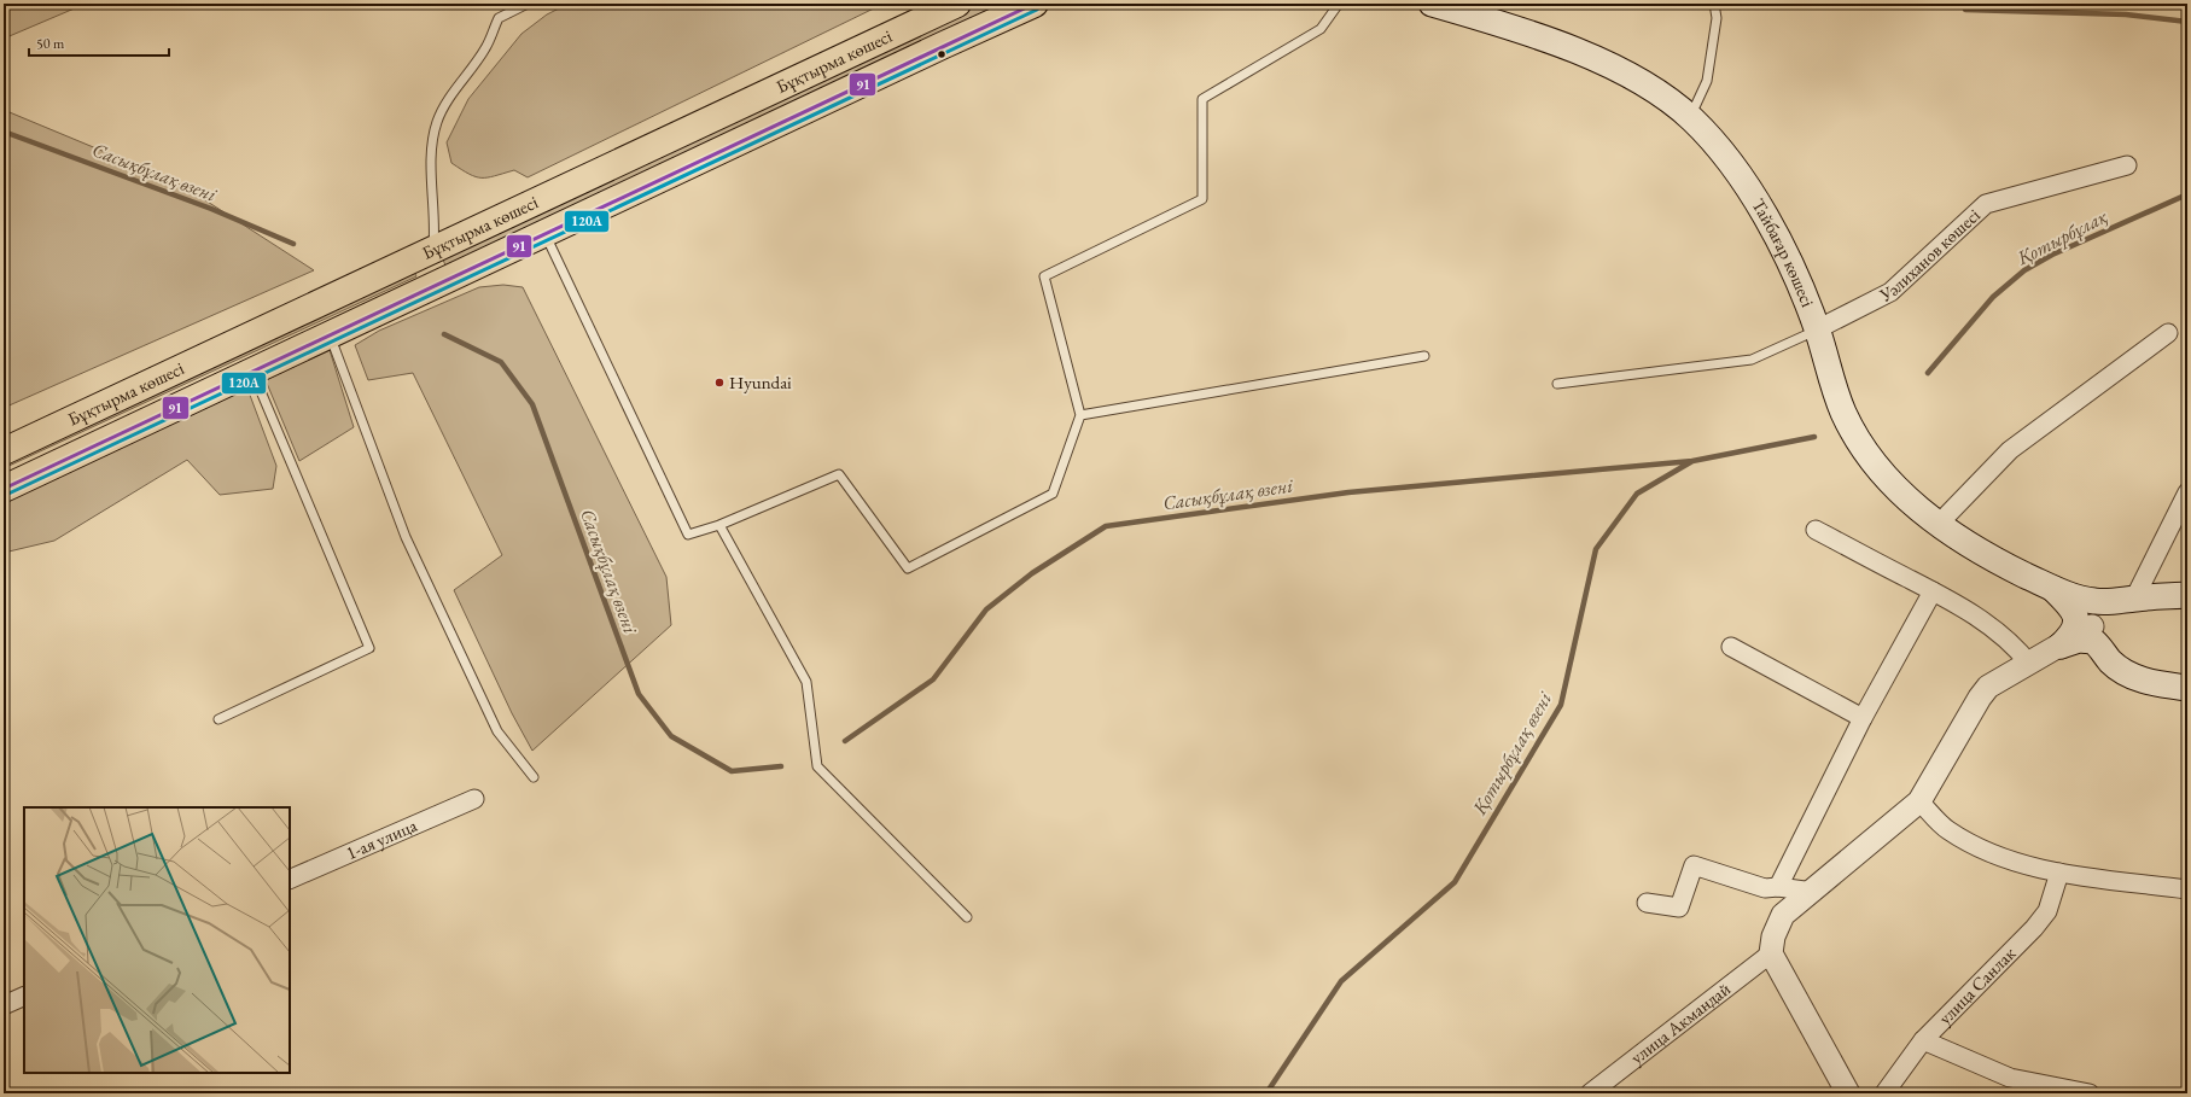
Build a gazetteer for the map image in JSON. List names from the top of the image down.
{
  "streets": {
    "main road": ["Бұқтырма көшесі", "Тайбағар көшесі"],
    "street": [
      "Уәлиханов көшесі",
      "1-ая улица",
      "улица Санлак",
      "улица Акмандай"
    ]
  },
  "crossings": [
    ["Тайбағар көшесі", "Уәлиханов көшесі"]
  ],
  "water": ["Сасықбұлақ өзені", "Қотырбұлақ", "Қотырбұлақ өзені"],
  "places": ["Hyundai"],
  "lines": ["transit line 91", "transit line 120А"],
  "scale_bar": "50 m"
}
